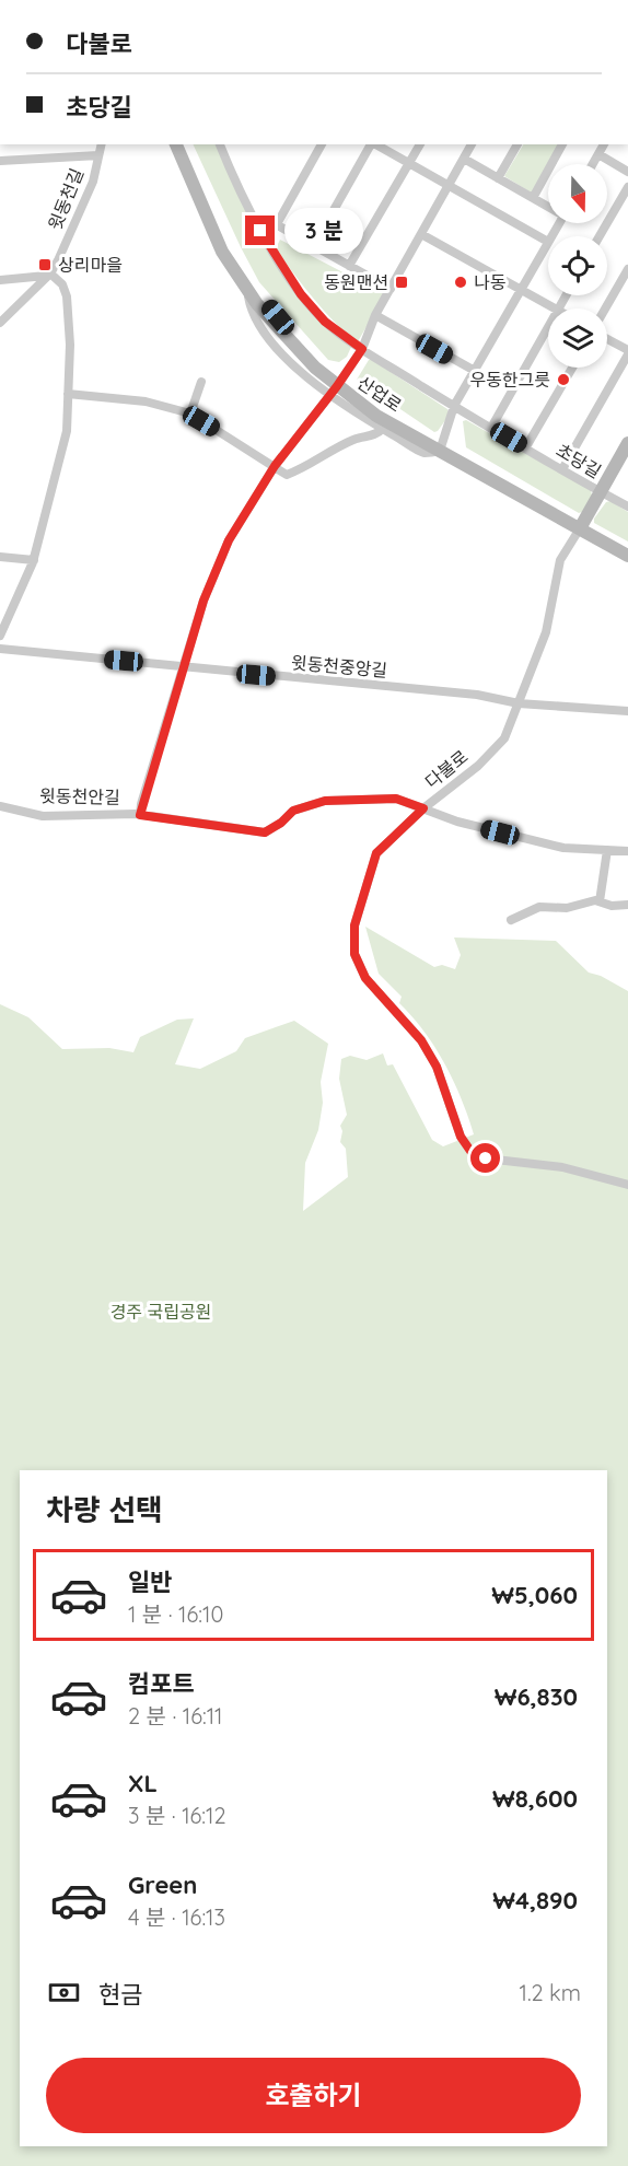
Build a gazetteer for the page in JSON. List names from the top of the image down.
{
  "streets": {
    "street": [
      "윗동천길",
      "산업로",
      "초당길",
      "윗동천중앙길",
      "다불로",
      "윗동천안길"
    ]
  },
  "crossings": [
    ["산업로", "다불로"],
    ["윗동천중앙길", "다불로"],
    ["다불로", "윗동천안길"]
  ],
  "parks": ["경주 국립공원"],
  "places": {
    "transit": ["상리마을", "동원맨션"],
    "other": ["나동", "우동한그릇"]
  },
  "north": "bottom",
  "page": {
    "banner": ["다불로", "초당길"],
    "bubble": "3 분",
    "heading": "차량 선택",
    "list": [
      {
        "name": "일반",
        "note": "1 분 · 16:10",
        "value": "₩5,060"
      },
      {
        "name": "컴포트",
        "note": "2 분 · 16:11",
        "value": "₩6,830"
      },
      {
        "name": "XL",
        "note": "3 분 · 16:12",
        "value": "₩8,600"
      },
      {
        "name": "Green",
        "note": "4 분 · 16:13",
        "value": "₩4,890"
      }
    ],
    "pay": ["현금", "1.2 km"],
    "buttons": "호출하기"
  }
}
